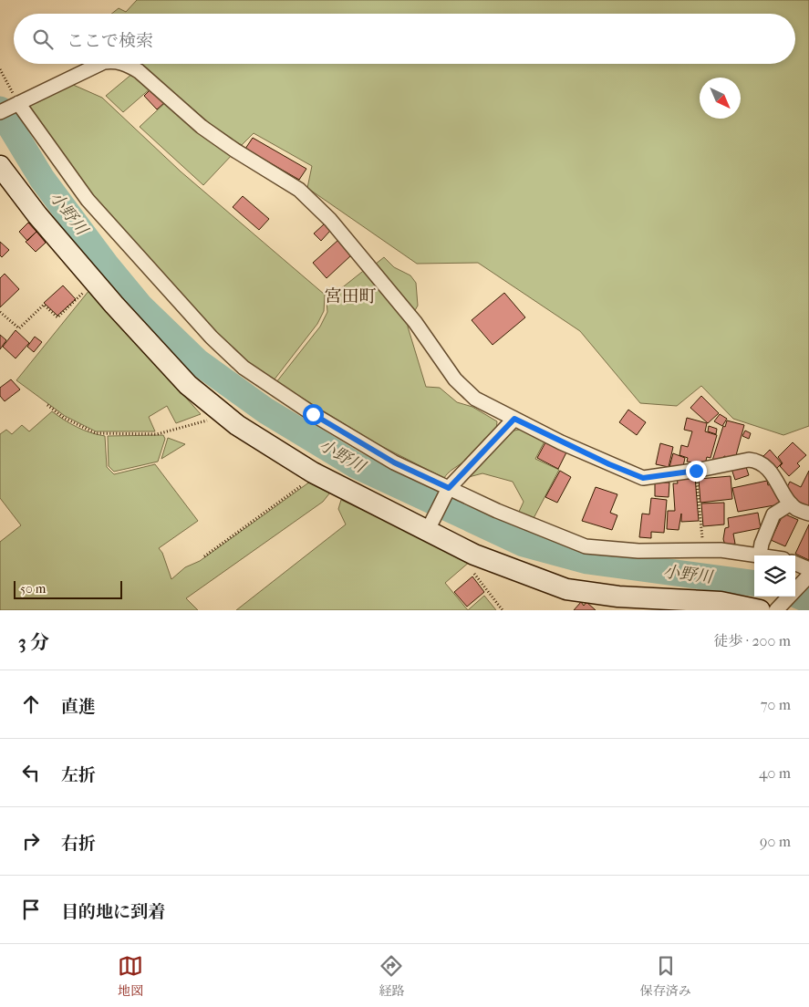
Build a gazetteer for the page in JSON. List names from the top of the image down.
{
  "districts": ["宮田町"],
  "water": ["小野川"],
  "scale_bar": "50 m",
  "north": "bottom right",
  "page": {
    "search": "ここで検索",
    "scale": "50 m",
    "heading": ["3 分", "徒歩 · 200 m"],
    "list": [
      ["直進", "70 m"],
      ["左折", "40 m"],
      ["右折", "90 m"],
      "目的地に到着"
    ],
    "nav": ["地図", "経路", "保存済み"]
  }
}
